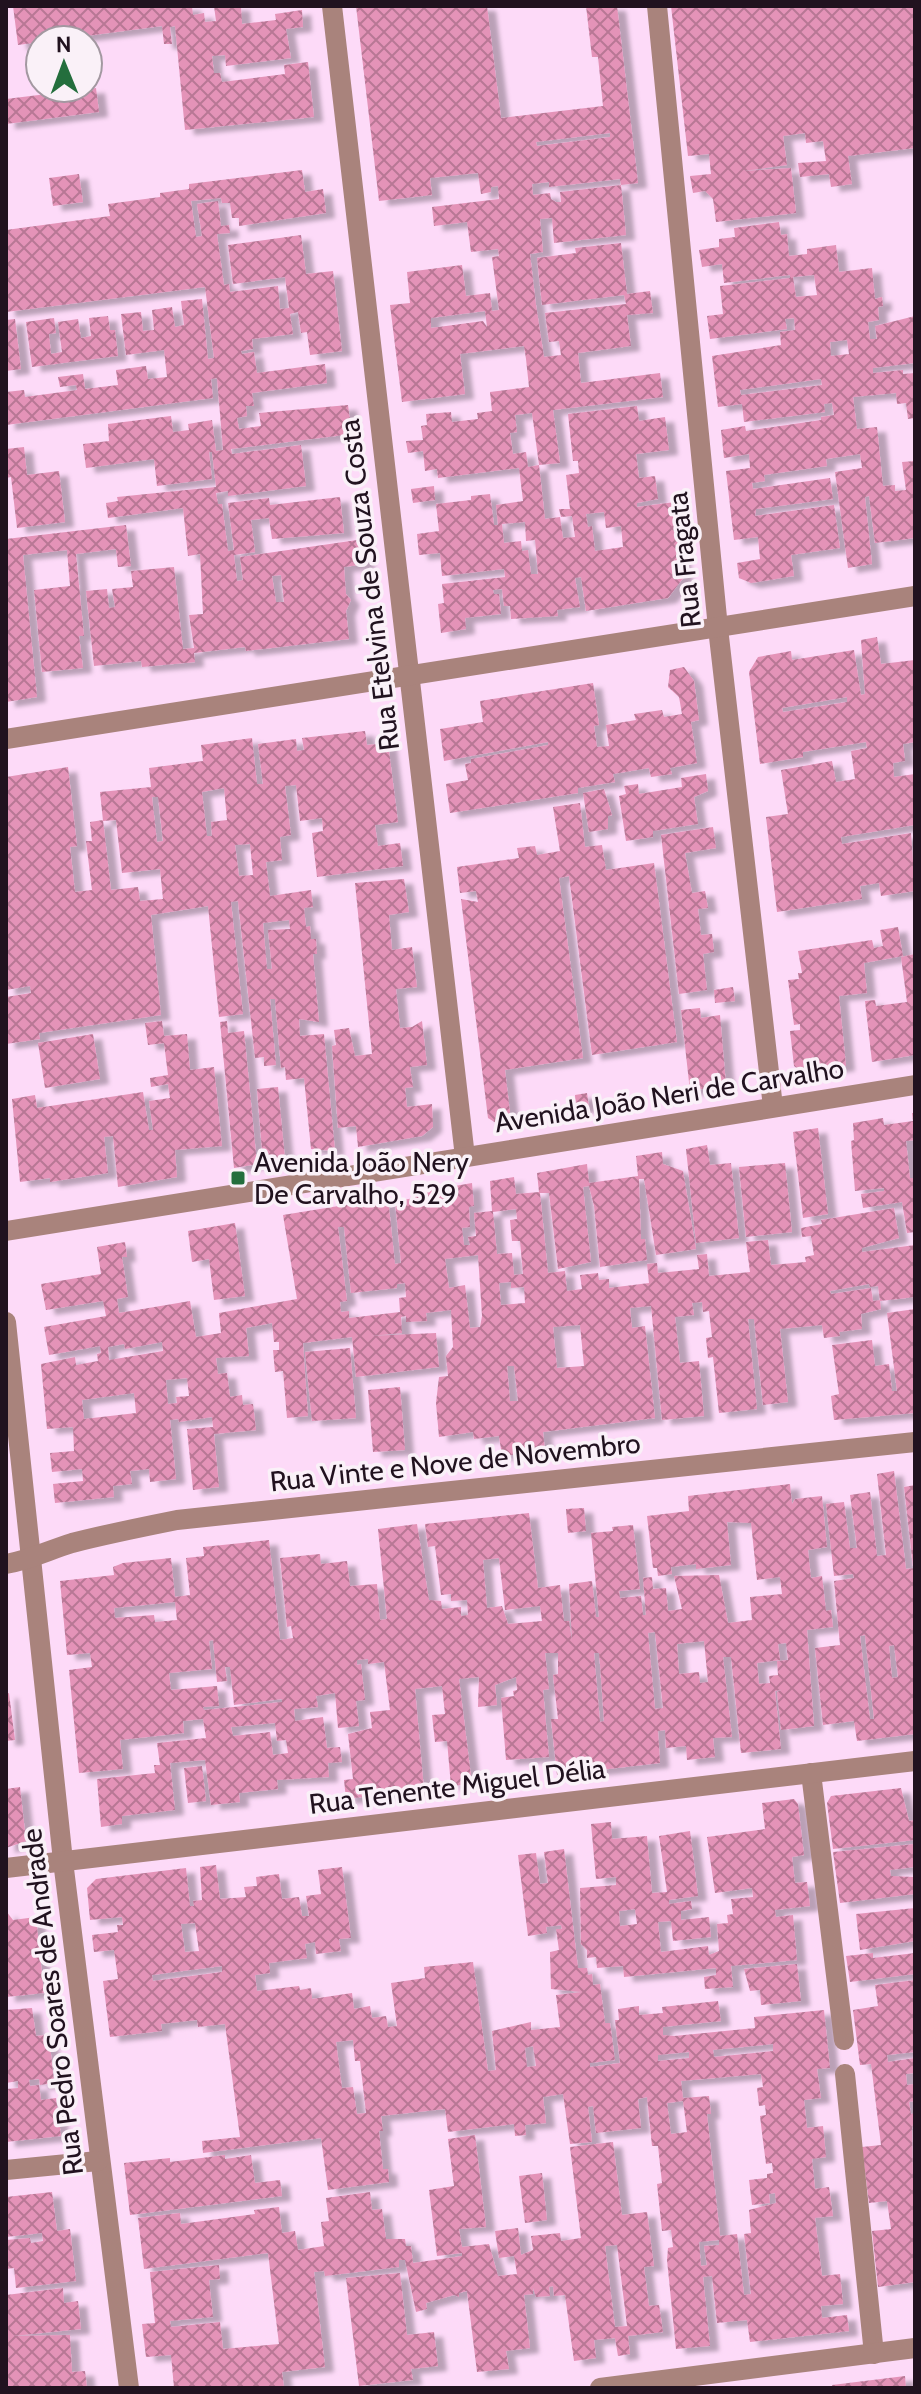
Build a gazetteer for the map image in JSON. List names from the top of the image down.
{
  "streets": {
    "street": [
      "Rua Fragata",
      "Rua Etelvina de Souza Costa",
      "Avenida João Neri de Carvalho",
      "Rua Vinte e Nove de Novembro",
      "Rua Tenente Miguel Délia",
      "Rua Pedro Soares de Andrade"
    ]
  },
  "crossings": [
    ["Rua Fragata", "Avenida João Neri de Carvalho"],
    ["Rua Etelvina de Souza Costa", "Avenida João Neri de Carvalho"],
    ["Rua Vinte e Nove de Novembro", "Rua Pedro Soares de Andrade"],
    ["Rua Tenente Miguel Délia", "Rua Pedro Soares de Andrade"]
  ],
  "places": {
    "transit": ["Avenida João Nery De Carvalho, 529"]
  },
  "north": "top"
}
